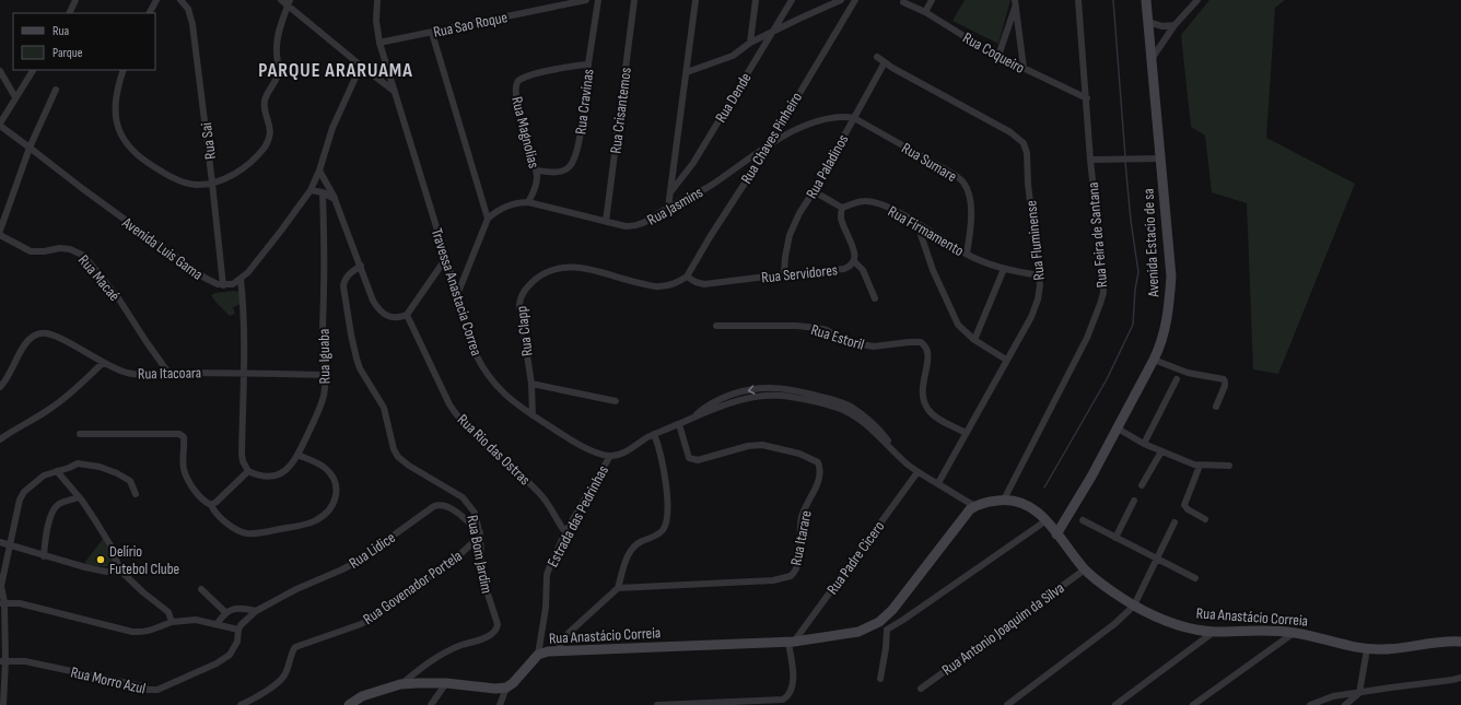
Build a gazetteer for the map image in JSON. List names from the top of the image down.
{
  "streets": {
    "main road": ["Avenida Estacio de sa", "Rua Anastácio Correia"],
    "street": [
      "Rua Sao Roque",
      "Rua Coqueiro",
      "Rua Dende",
      "Rua Cravinas",
      "Rua Crisantemos",
      "Rua Magnolias",
      "Rua Chaves Pinheiro",
      "Rua Sai",
      "Rua Sumare",
      "Rua Paladinos",
      "Rua Jasmins",
      "Rua Firmamento",
      "Rua Feira de Santana",
      "Rua Fluminense",
      "Avenida Luis Gama",
      "Rua Servidores",
      "Rua Macaé",
      "Travessa Anastacia Correa",
      "Rua Clapp",
      "Rua Estoril",
      "Rua Iguaba",
      "Rua Itacoara",
      "Rua Rio das Ostras",
      "Estrada das Pedrinhas",
      "Rua Itarare",
      "Rua Lidice",
      "Rua Bom Jardim",
      "Rua Padre Cicero",
      "Rua Govenador Portela",
      "Rua Antonio Joaquim da Silva",
      "Rua Morro Azul"
    ]
  },
  "crossings": [
    ["Rua Sao Roque", "Travessa Anastacia Correa"],
    ["Rua Coqueiro", "Rua Feira de Santana"],
    ["Rua Cravinas", "Rua Magnolias"],
    ["Rua Crisantemos", "Rua Jasmins"],
    ["Rua Magnolias", "Rua Jasmins"],
    ["Rua Chaves Pinheiro", "Rua Jasmins"],
    ["Rua Chaves Pinheiro", "Rua Servidores"],
    ["Rua Chaves Pinheiro", "Rua Clapp"],
    ["Rua Sai", "Avenida Luis Gama"],
    ["Rua Sumare", "Rua Paladinos"],
    ["Rua Sumare", "Rua Jasmins"],
    ["Rua Sumare", "Rua Firmamento"],
    ["Rua Paladinos", "Rua Jasmins"],
    ["Rua Paladinos", "Rua Fluminense"],
    ["Rua Paladinos", "Rua Servidores"],
    ["Rua Firmamento", "Rua Fluminense"],
    ["Rua Firmamento", "Rua Servidores"],
    ["Rua Feira de Santana", "Rua Anastácio Correia"],
    ["Rua Fluminense", "Rua Estoril"],
    ["Avenida Estacio de sa", "Rua Anastácio Correia"],
    ["Rua Servidores", "Rua Clapp"],
    ["Rua Macaé", "Rua Itacoara"],
    ["Travessa Anastacia Correa", "Rua Clapp"],
    ["Travessa Anastacia Correa", "Estrada das Pedrinhas"],
    ["Rua Iguaba", "Rua Itacoara"],
    ["Rua Rio das Ostras", "Estrada das Pedrinhas"],
    ["Estrada das Pedrinhas", "Rua Anastácio Correia"],
    ["Rua Lidice", "Rua Bom Jardim"],
    ["Rua Lidice", "Rua Govenador Portela"],
    ["Rua Lidice", "Rua Morro Azul"],
    ["Rua Bom Jardim", "Rua Govenador Portela"],
    ["Rua Padre Cicero", "Rua Anastácio Correia"],
    ["Rua Anastácio Correia", "Rua Antonio Joaquim da Silva"]
  ],
  "districts": ["PARQUE ARARUAMA"],
  "places": ["Delírio Futebol Clube"],
  "legend": ["Rua", "Parque"]
}
